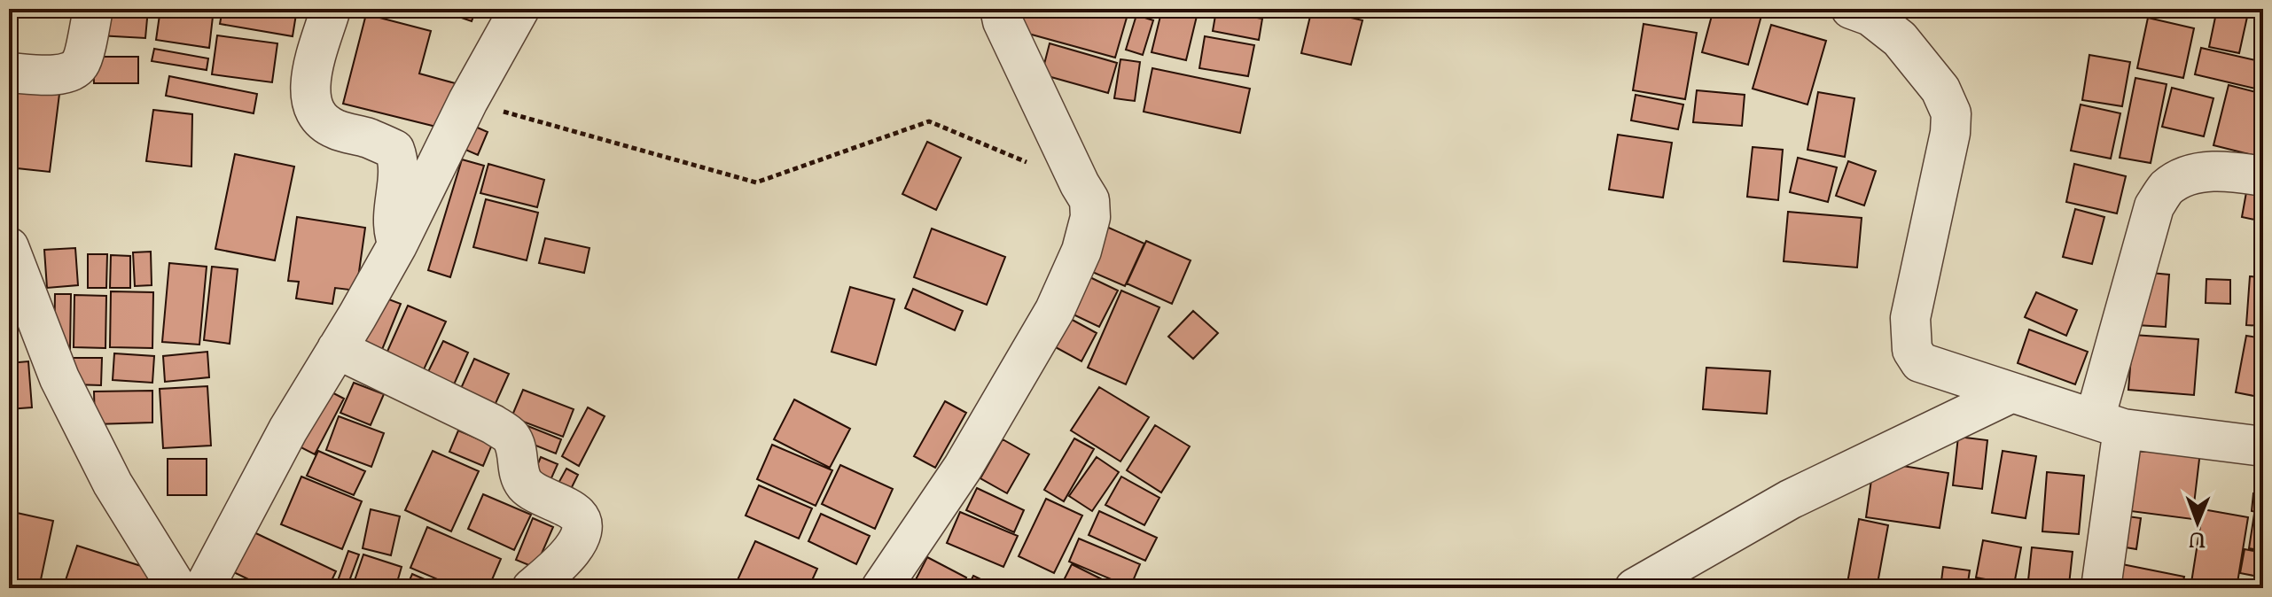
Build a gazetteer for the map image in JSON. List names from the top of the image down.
{
  "north": "bottom"
}
